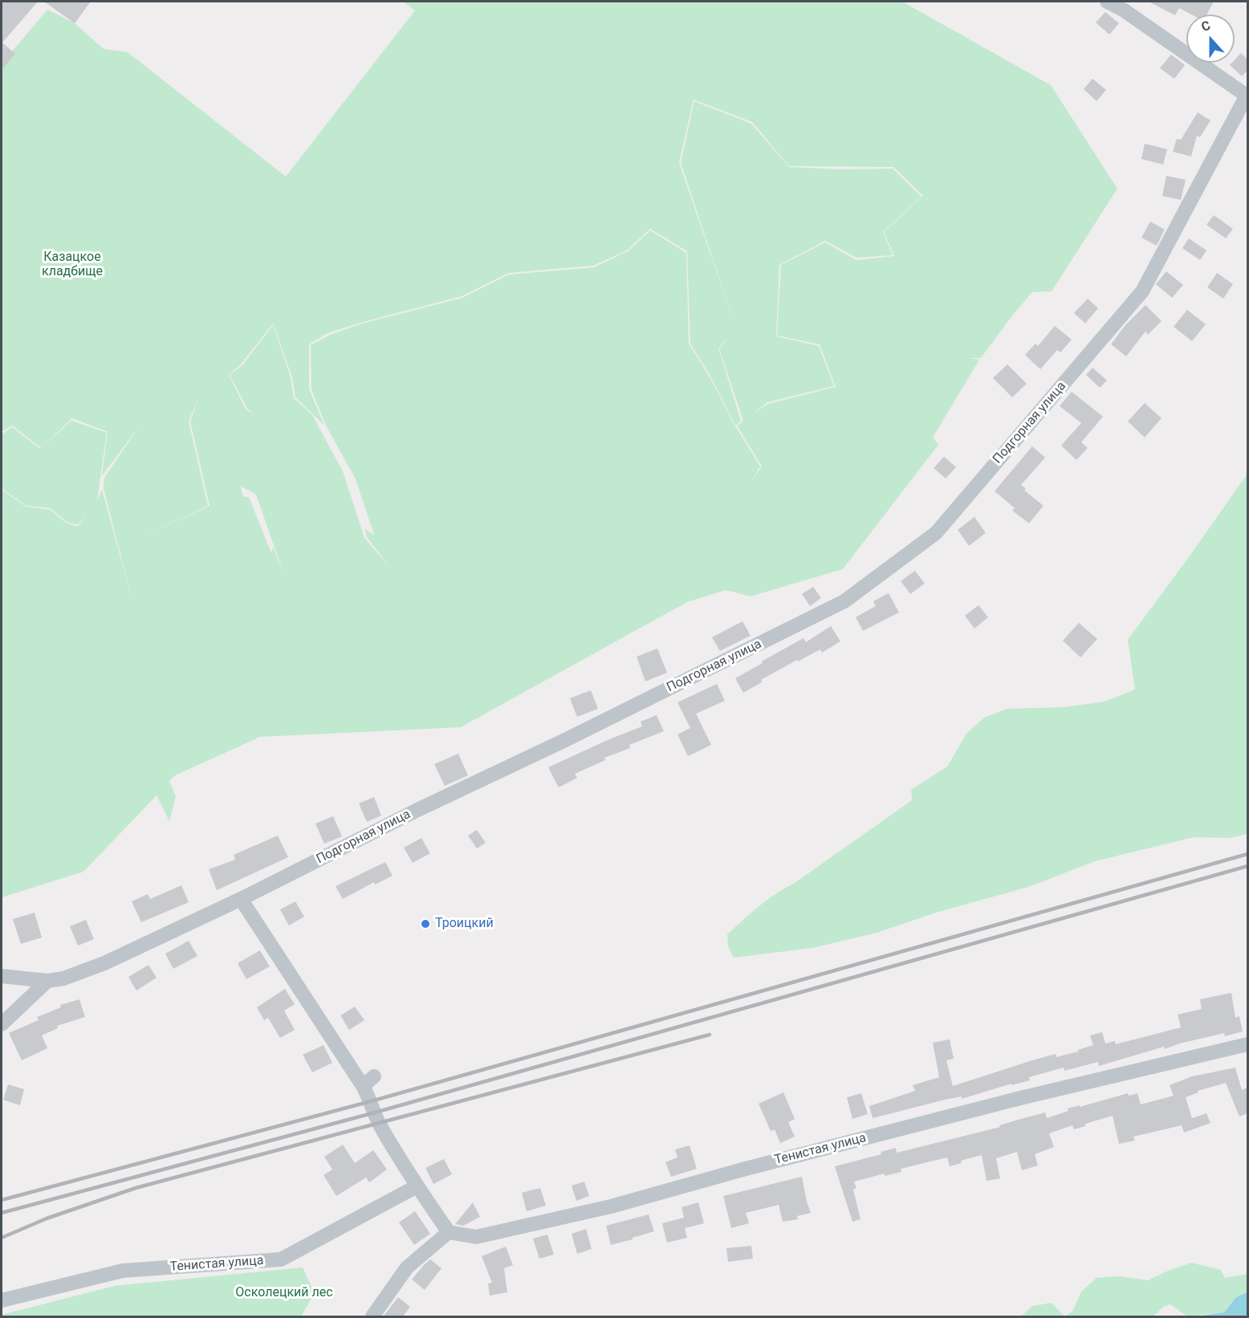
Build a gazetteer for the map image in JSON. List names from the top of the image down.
{
  "streets": {
    "street": ["Подгорная улица", "Тенистая улица"]
  },
  "parks": ["Казацкое кладбище", "Осколецкий лес"],
  "places": ["Троицкий"],
  "north": "top"
}
